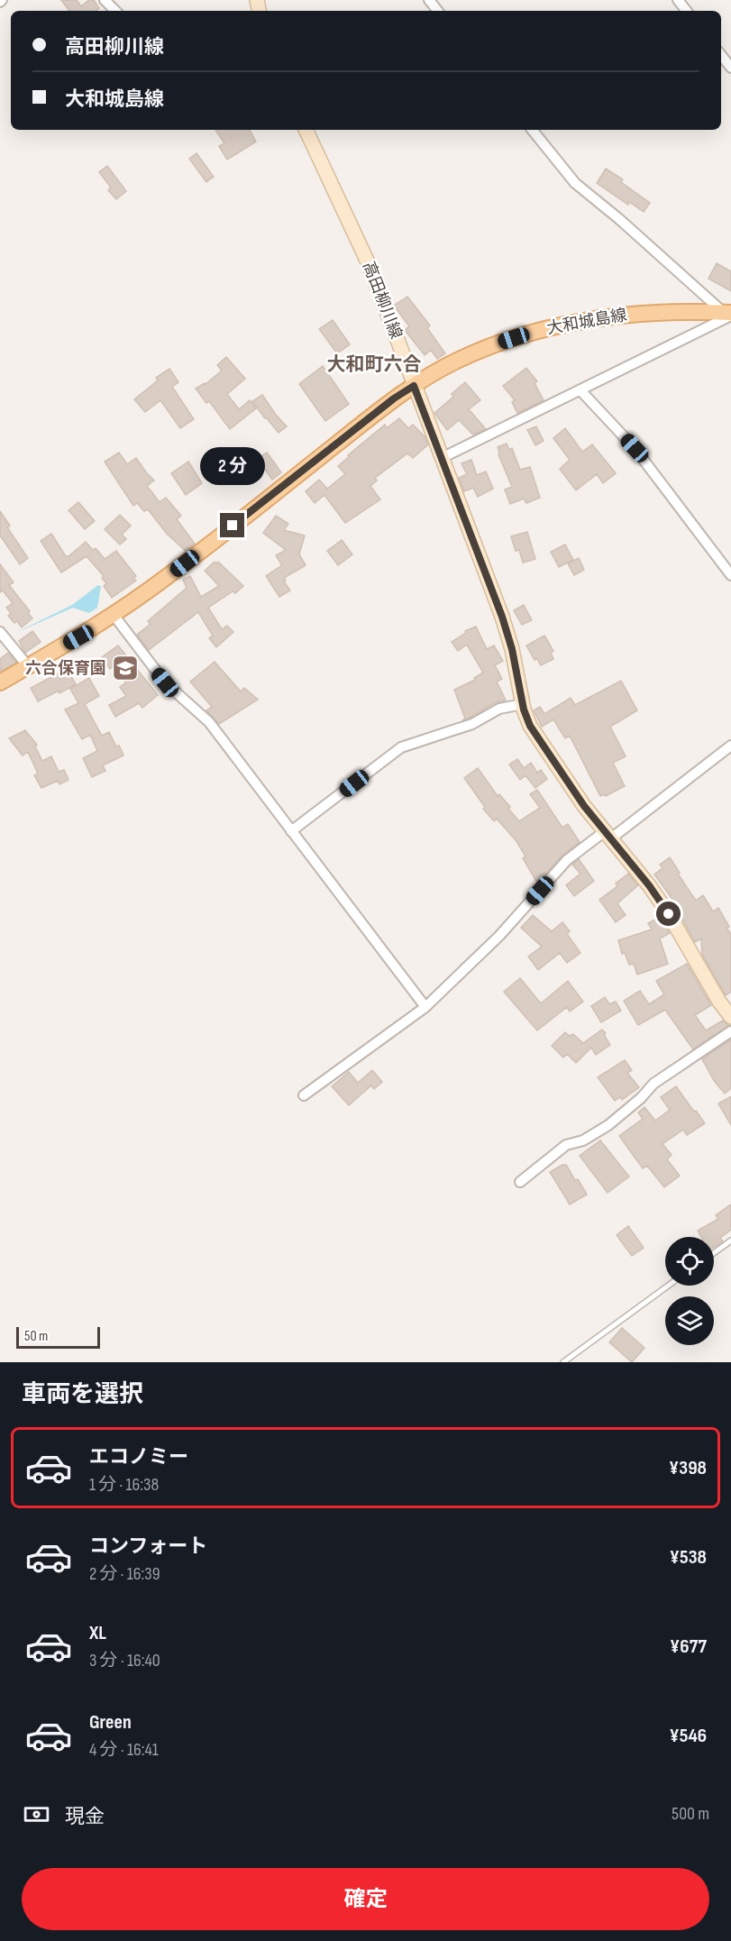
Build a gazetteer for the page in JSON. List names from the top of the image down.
{
  "streets": {
    "main road": ["高田柳川線", "大和城島線"]
  },
  "crossings": [
    ["高田柳川線", "大和城島線"]
  ],
  "districts": ["大和町六合"],
  "places": {
    "school or university": ["六合保育園"]
  },
  "scale_bar": "50 m",
  "page": {
    "banner": ["高田柳川線", "大和城島線"],
    "bubble": "2 分",
    "scale": "50 m",
    "heading": "車両を選択",
    "list": [
      {
        "name": "エコノミー",
        "note": "1 分 · 16:38",
        "value": "¥398"
      },
      {
        "name": "コンフォート",
        "note": "2 分 · 16:39",
        "value": "¥538"
      },
      {
        "name": "XL",
        "note": "3 分 · 16:40",
        "value": "¥677"
      },
      {
        "name": "Green",
        "note": "4 分 · 16:41",
        "value": "¥546"
      }
    ],
    "pay": ["現金", "500 m"],
    "buttons": "確定"
  }
}
